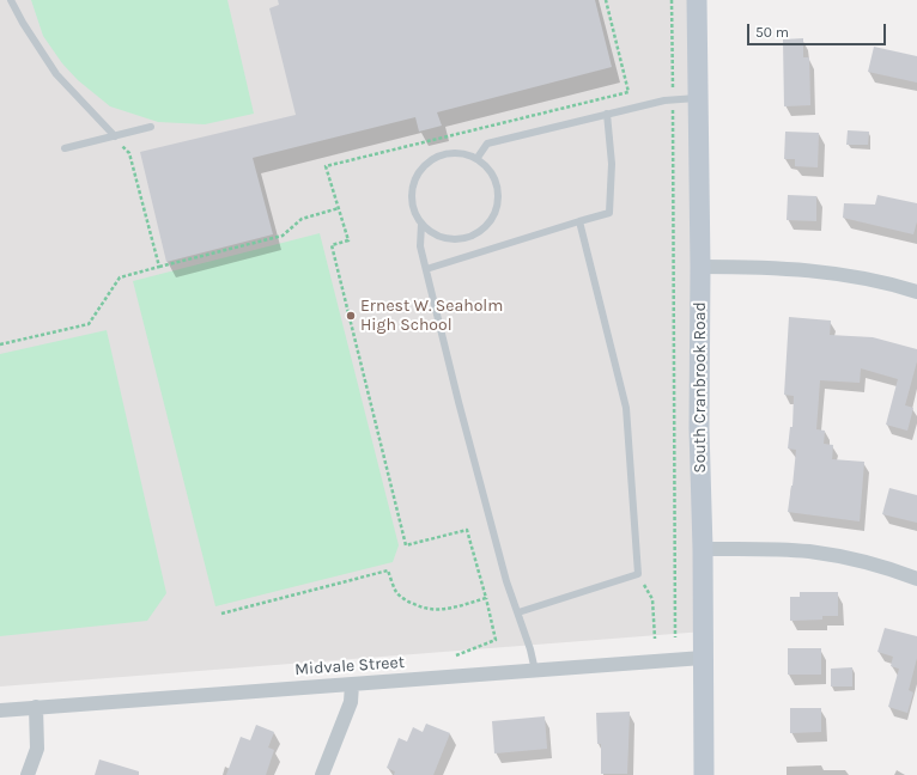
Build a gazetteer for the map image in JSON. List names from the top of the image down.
{
  "streets": {
    "street": ["South Cranbrook Road", "Midvale Street"]
  },
  "crossings": [
    ["South Cranbrook Road", "Midvale Street"]
  ],
  "places": ["Ernest W. Seaholm High School"],
  "scale_bar": "50 m"
}
